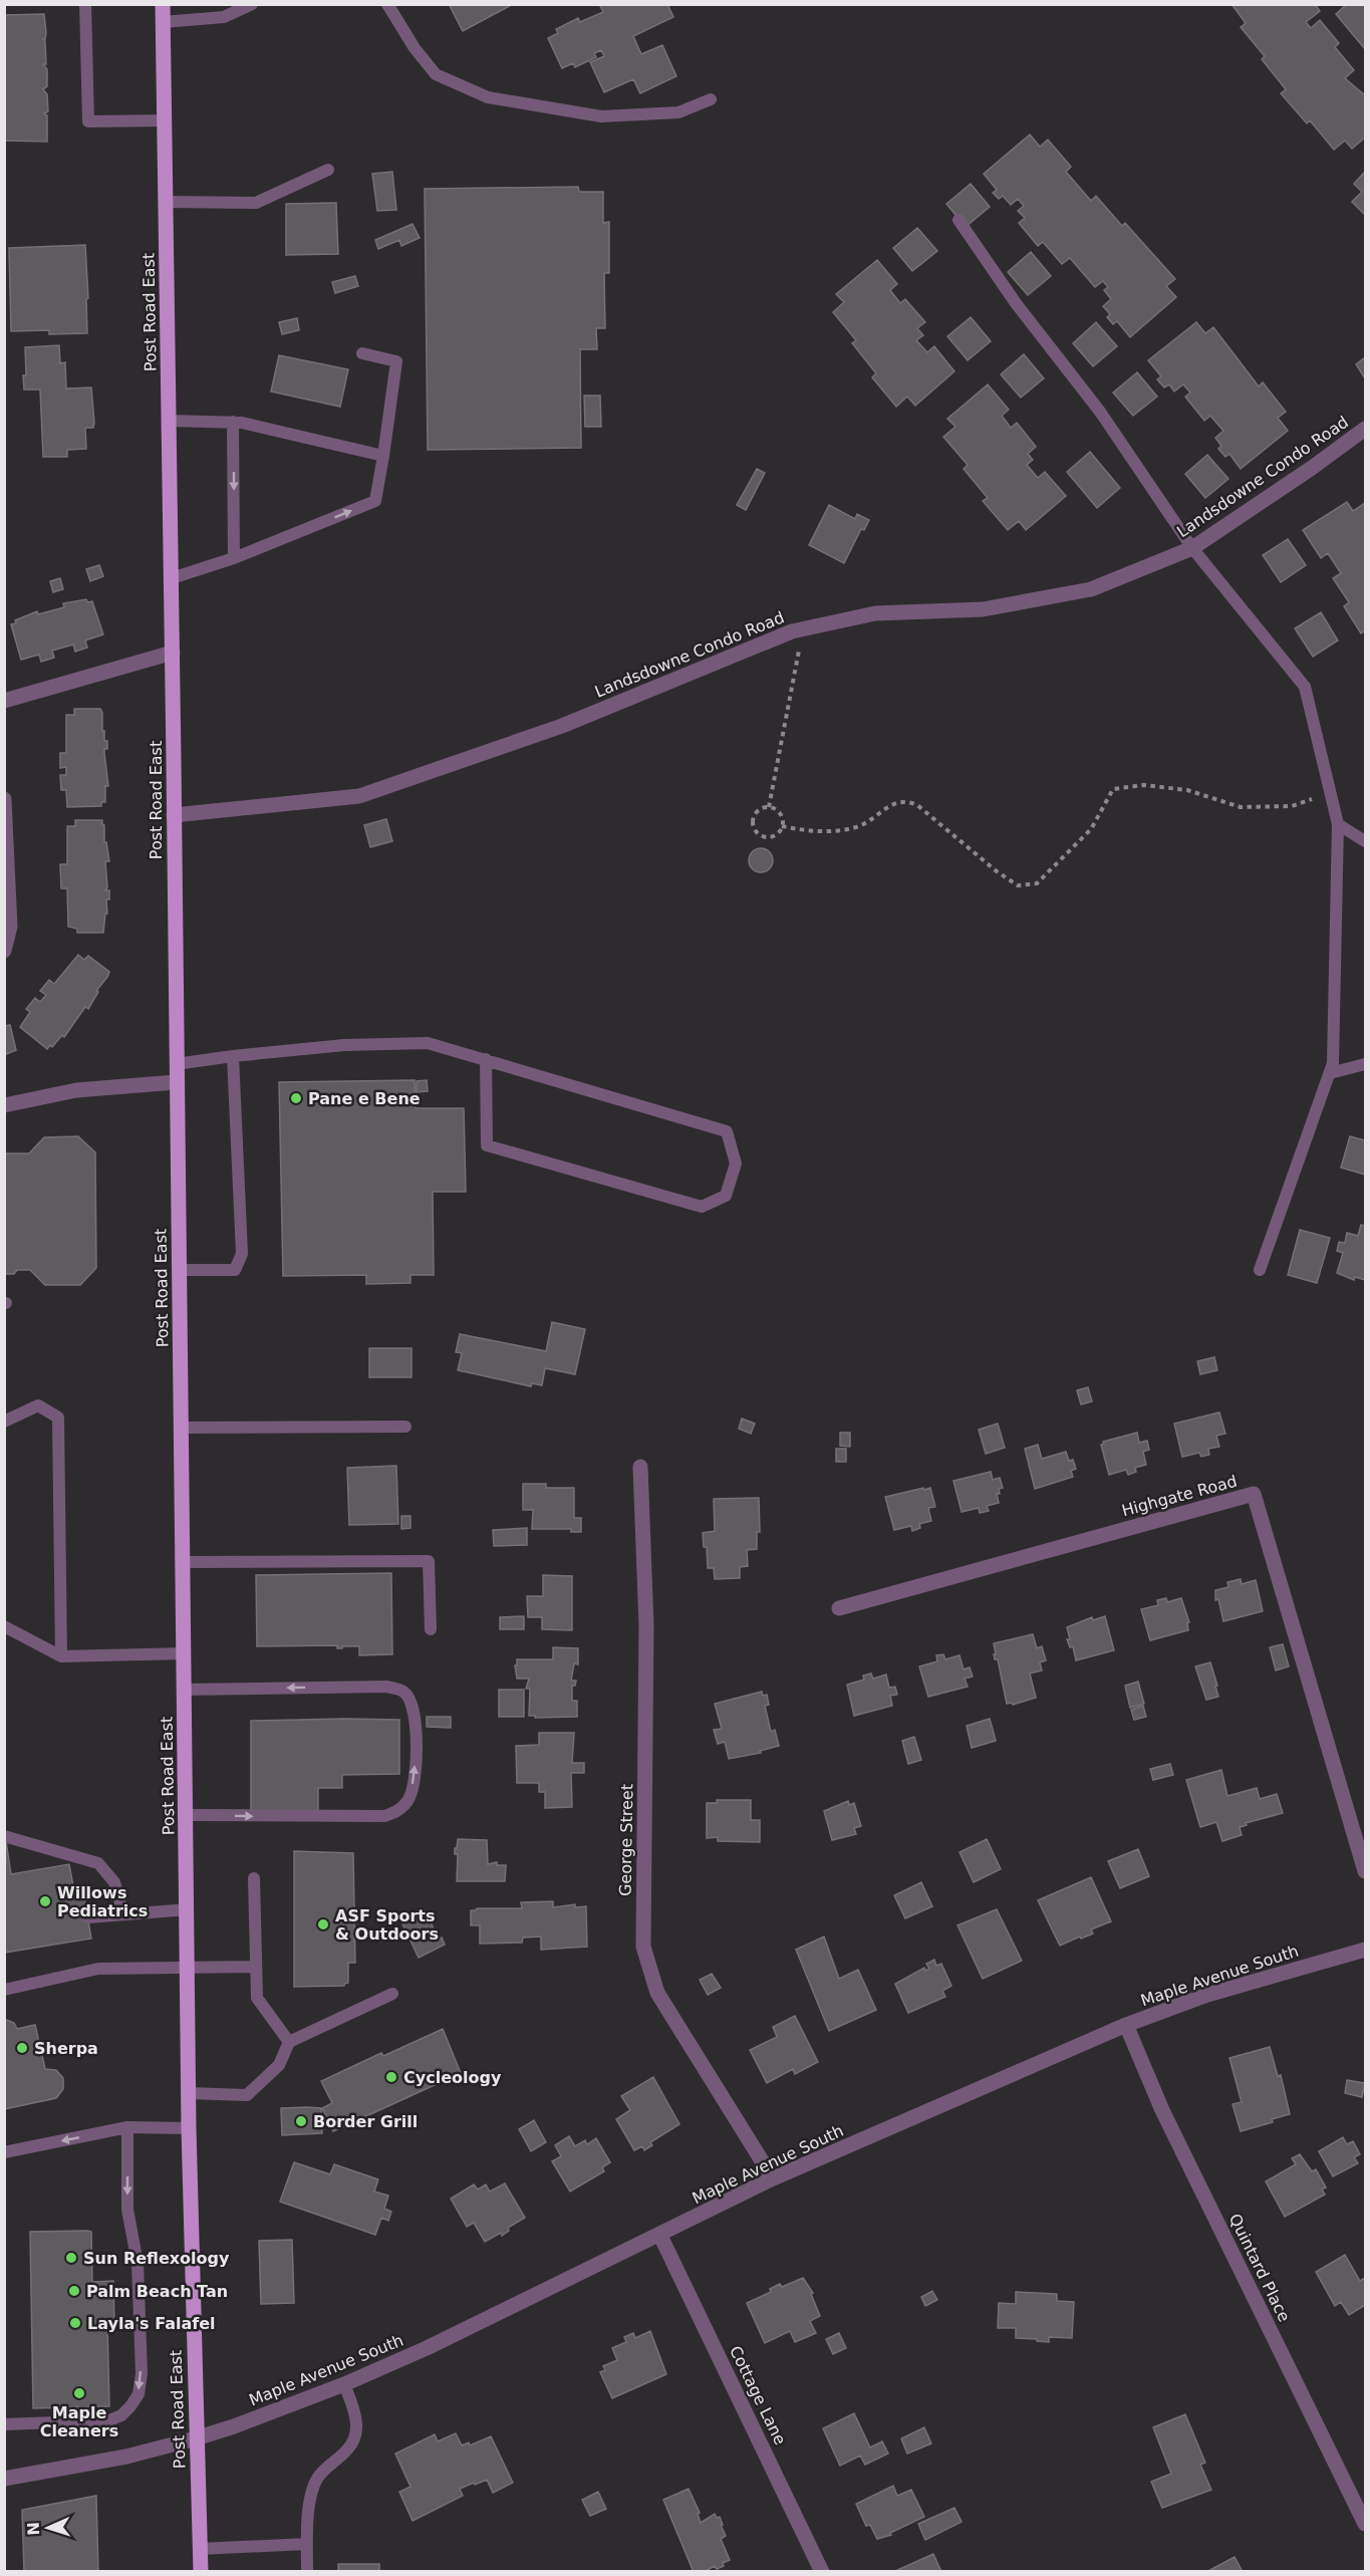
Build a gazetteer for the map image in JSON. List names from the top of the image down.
{
  "streets": {
    "main road": ["Post Road East"],
    "street": [
      "Landsdowne Condo Road",
      "Highgate Road",
      "George Street",
      "Maple Avenue South",
      "Quintard Place",
      "Cottage Lane"
    ]
  },
  "crossings": [
    ["Post Road East", "Landsdowne Condo Road"],
    ["Post Road East", "Maple Avenue South"],
    ["George Street", "Maple Avenue South"],
    ["Maple Avenue South", "Quintard Place"],
    ["Maple Avenue South", "Cottage Lane"]
  ],
  "places": [
    "Pane e Bene",
    "Willows Pediatrics",
    "ASF Sports & Outdoors",
    "Sherpa",
    "Cycleology",
    "Border Grill",
    "Sun Reflexology",
    "Palm Beach Tan",
    "Layla's Falafel",
    "Maple Cleaners"
  ],
  "north": "left"
}
